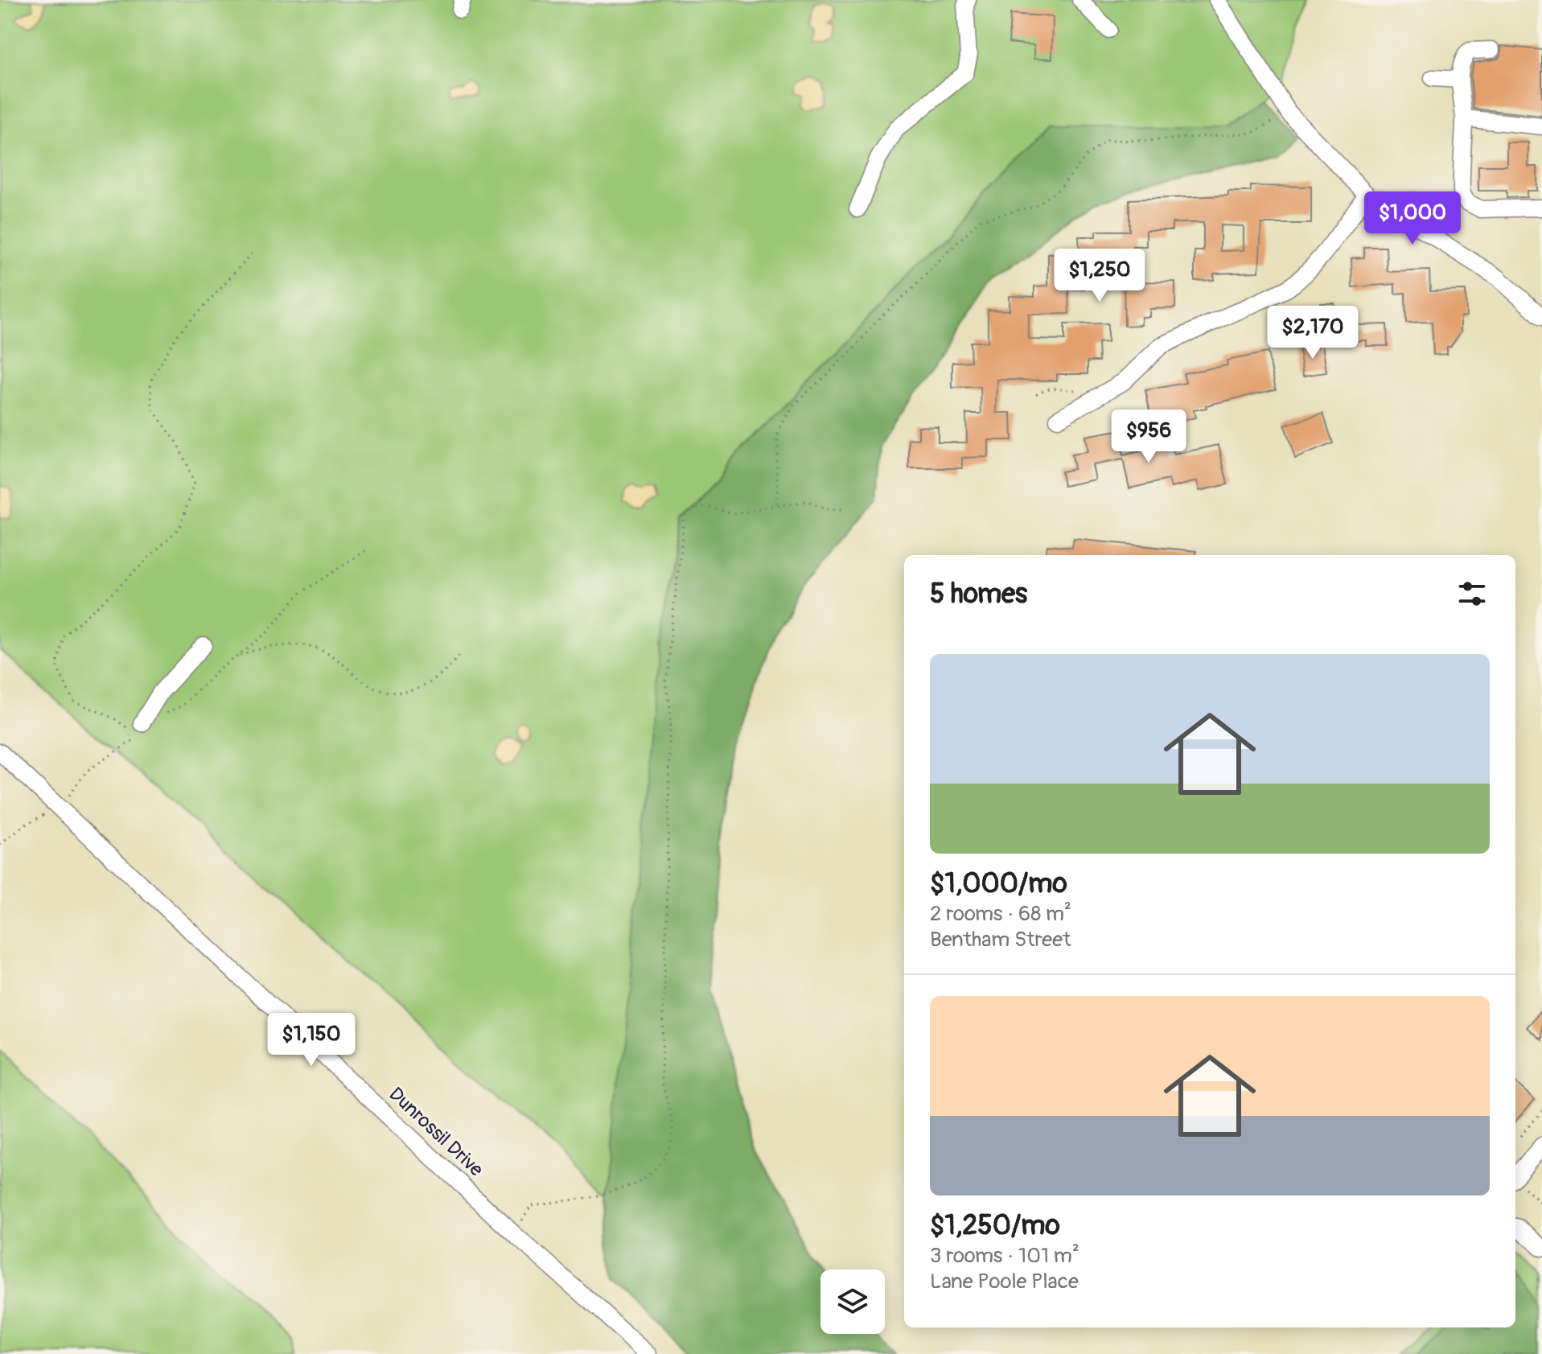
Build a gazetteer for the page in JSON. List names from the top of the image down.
{
  "streets": {
    "street": ["Dunrossil Drive"]
  },
  "page": {
    "price": [
      "$1,000",
      "$1,250",
      "$2,170",
      "$956",
      "$1,150"
    ],
    "heading": "5 homes",
    "list": [
      {
        "name": "$1,000/mo",
        "note": "2 rooms · 68 m² · Bentham Street"
      },
      {
        "name": "$1,250/mo",
        "note": "3 rooms · 101 m² · Lane Poole Place"
      }
    ]
  }
}
